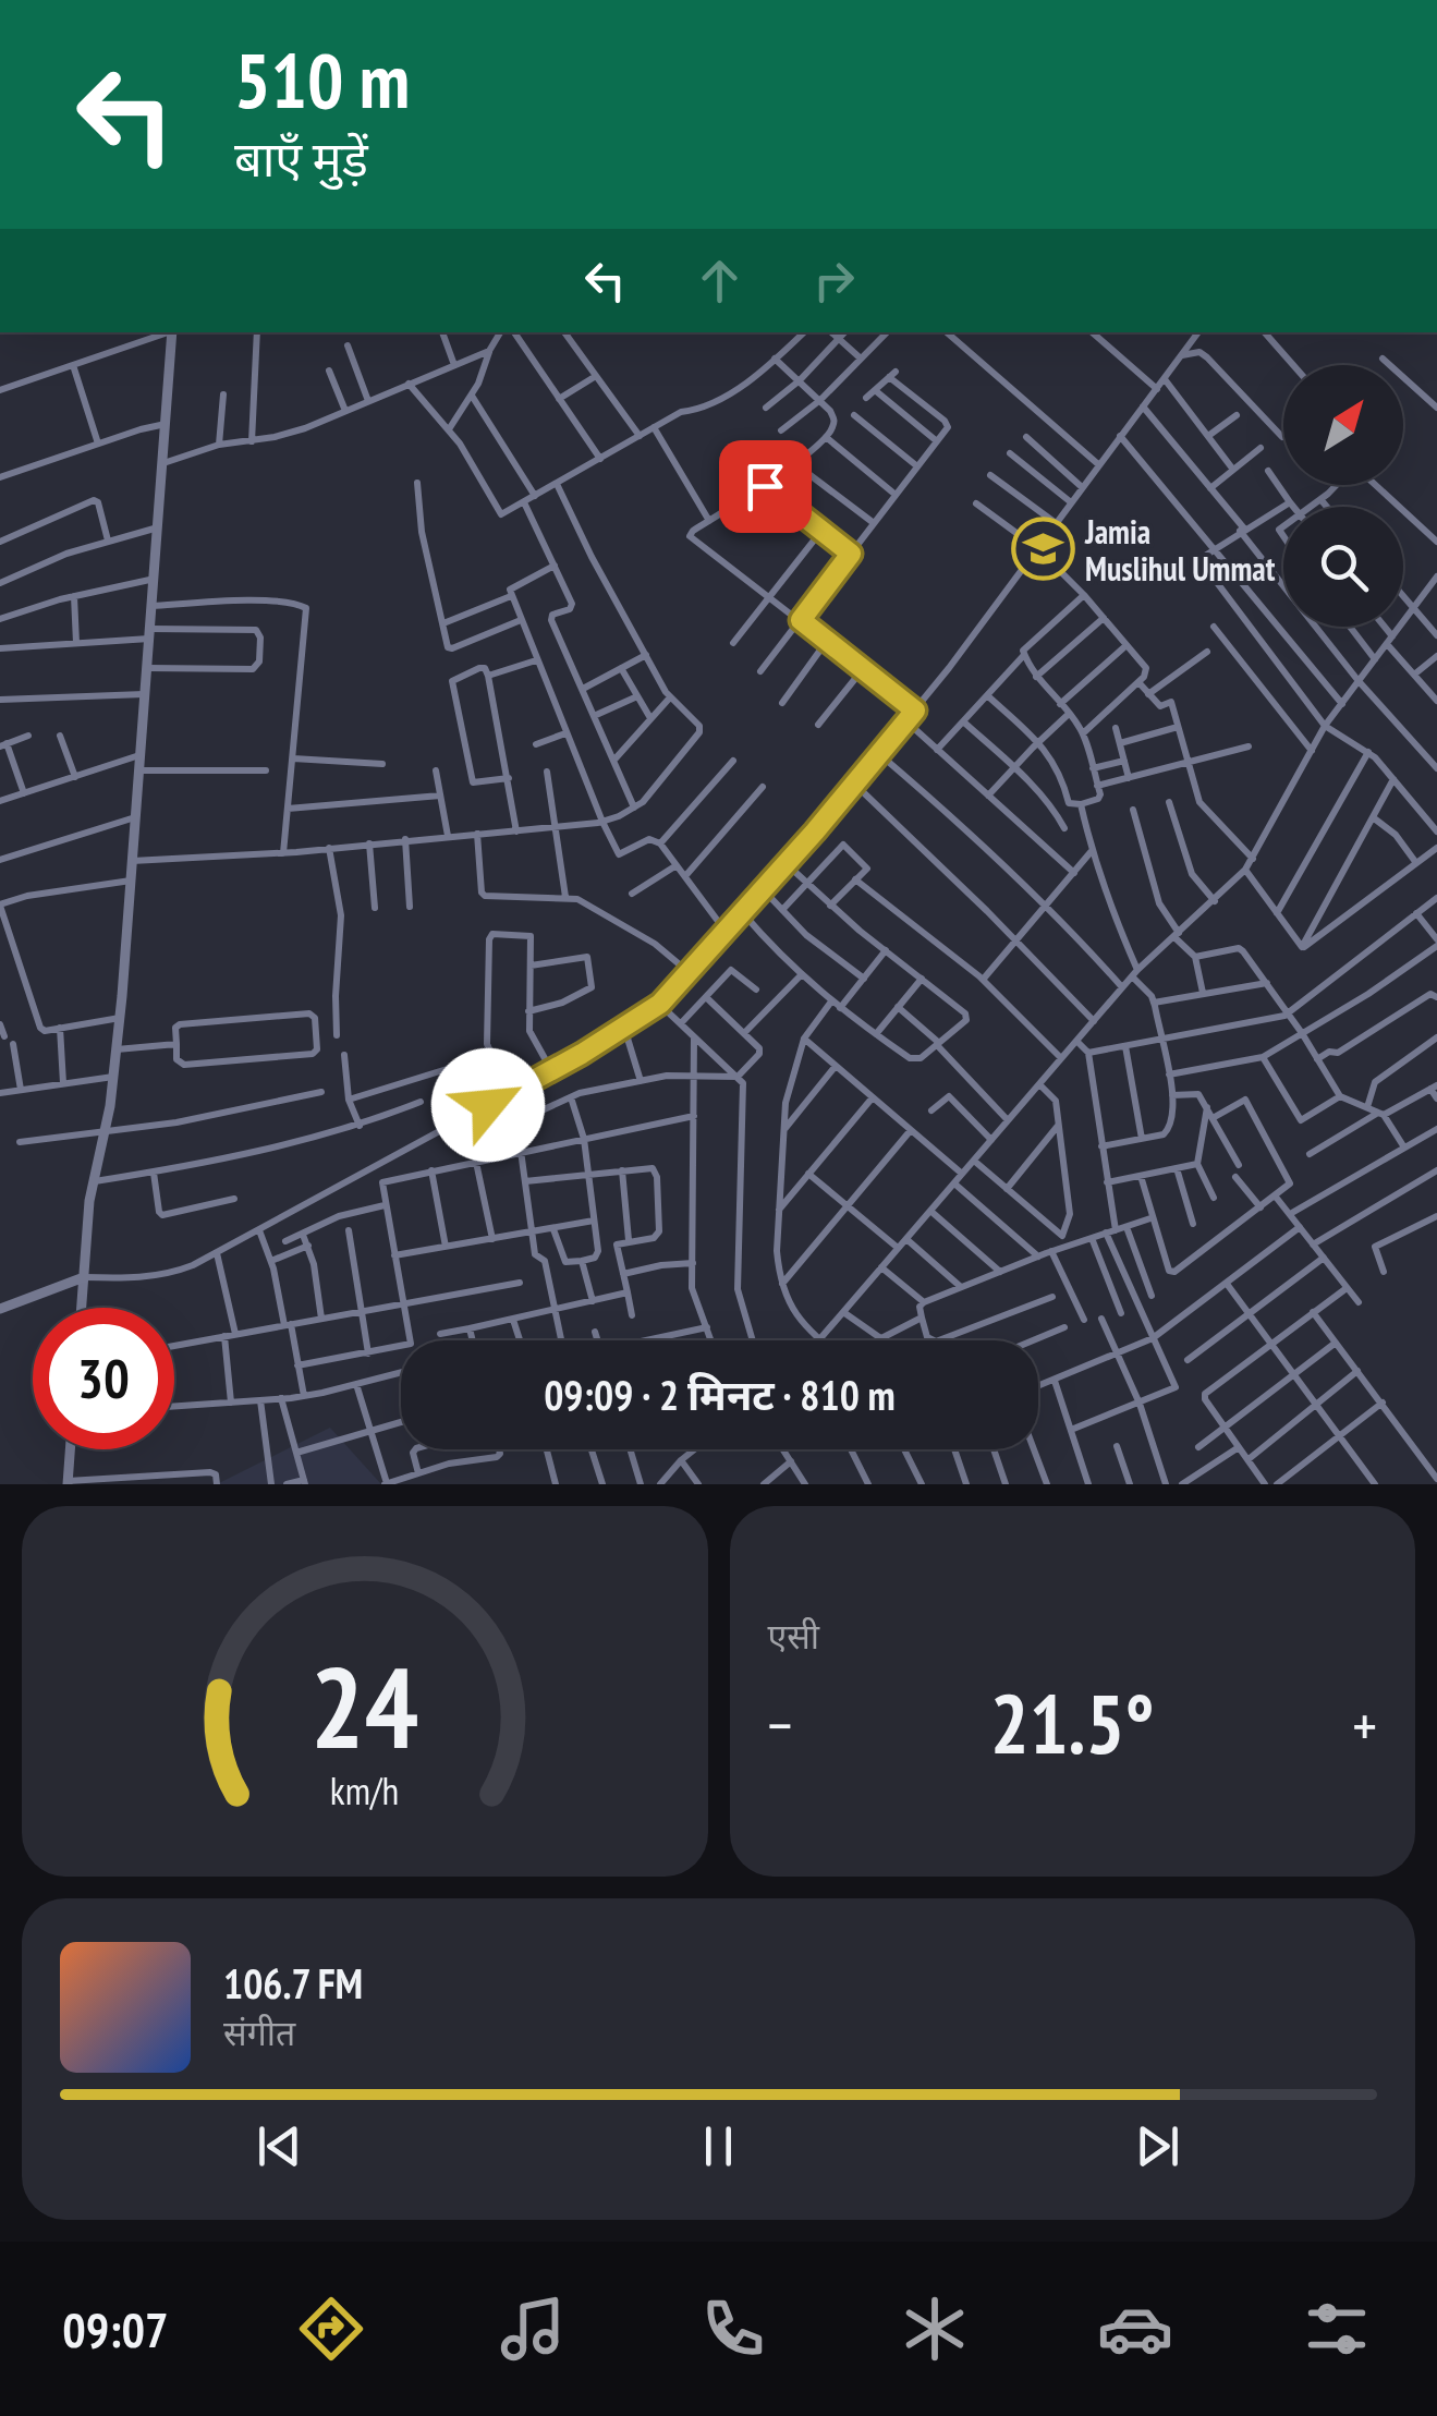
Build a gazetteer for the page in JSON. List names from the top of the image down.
{
  "places": {
    "school or university": ["Jamia Muslihul Ummat"]
  },
  "north": "top right",
  "page": {
    "turn": ["510 m", "बाएँ मुड़ें"],
    "limit": "30",
    "trip": "09:09 · 2 मिनट · 810 m",
    "tile": "एसी",
    "heat": ["−", "21.5°", "+"],
    "song": ["106.7 FM", "संगीत"],
    "tabs": "09:07",
    "gauge": ["24", "km/h"]
  }
}
